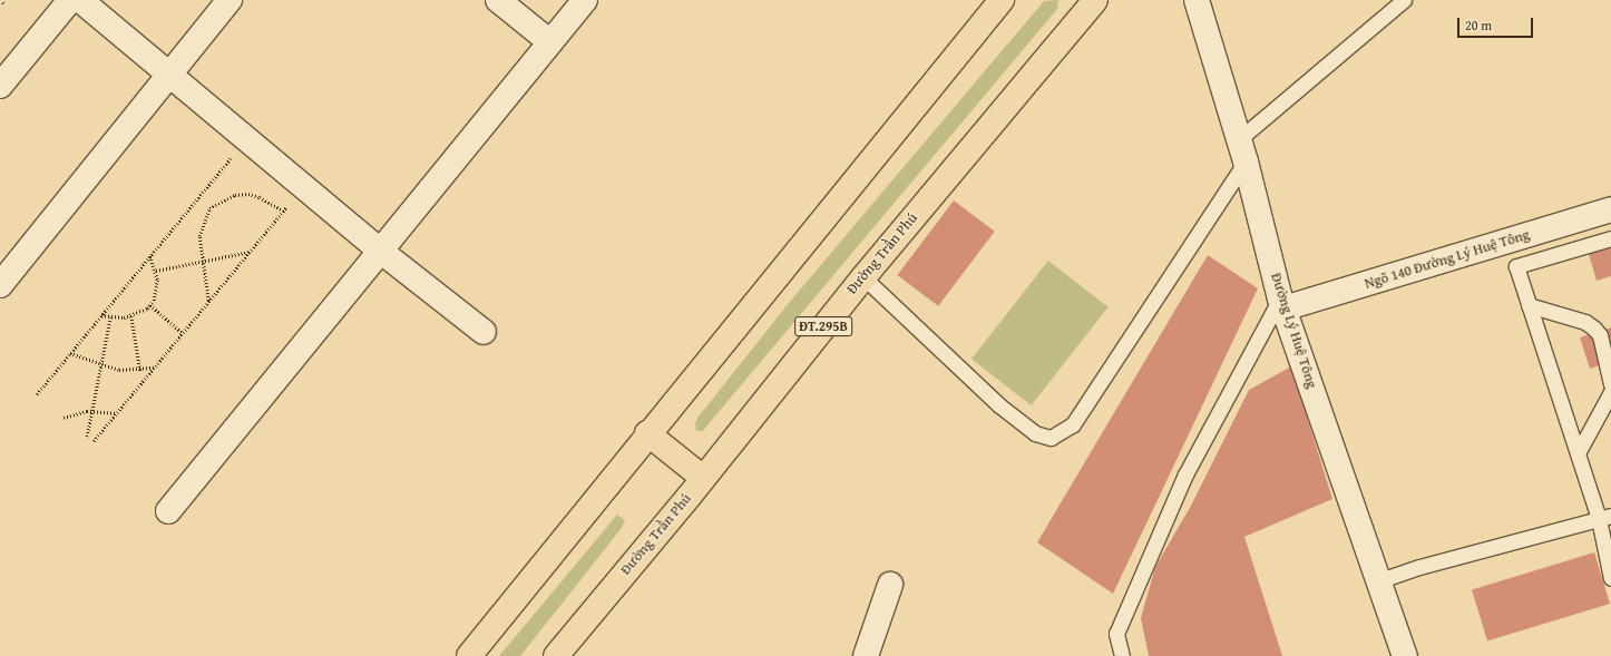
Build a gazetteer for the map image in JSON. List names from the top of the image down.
{
  "streets": {
    "main road": ["Đường Trần Phú", "ĐT.295B"],
    "street": ["Ngõ 140 Đường Lý Huệ Tông", "Đường Lý Huệ Tông"]
  },
  "crossings": [
    ["Ngõ 140 Đường Lý Huệ Tông", "Đường Lý Huệ Tông"]
  ],
  "scale_bar": "20 m"
}
